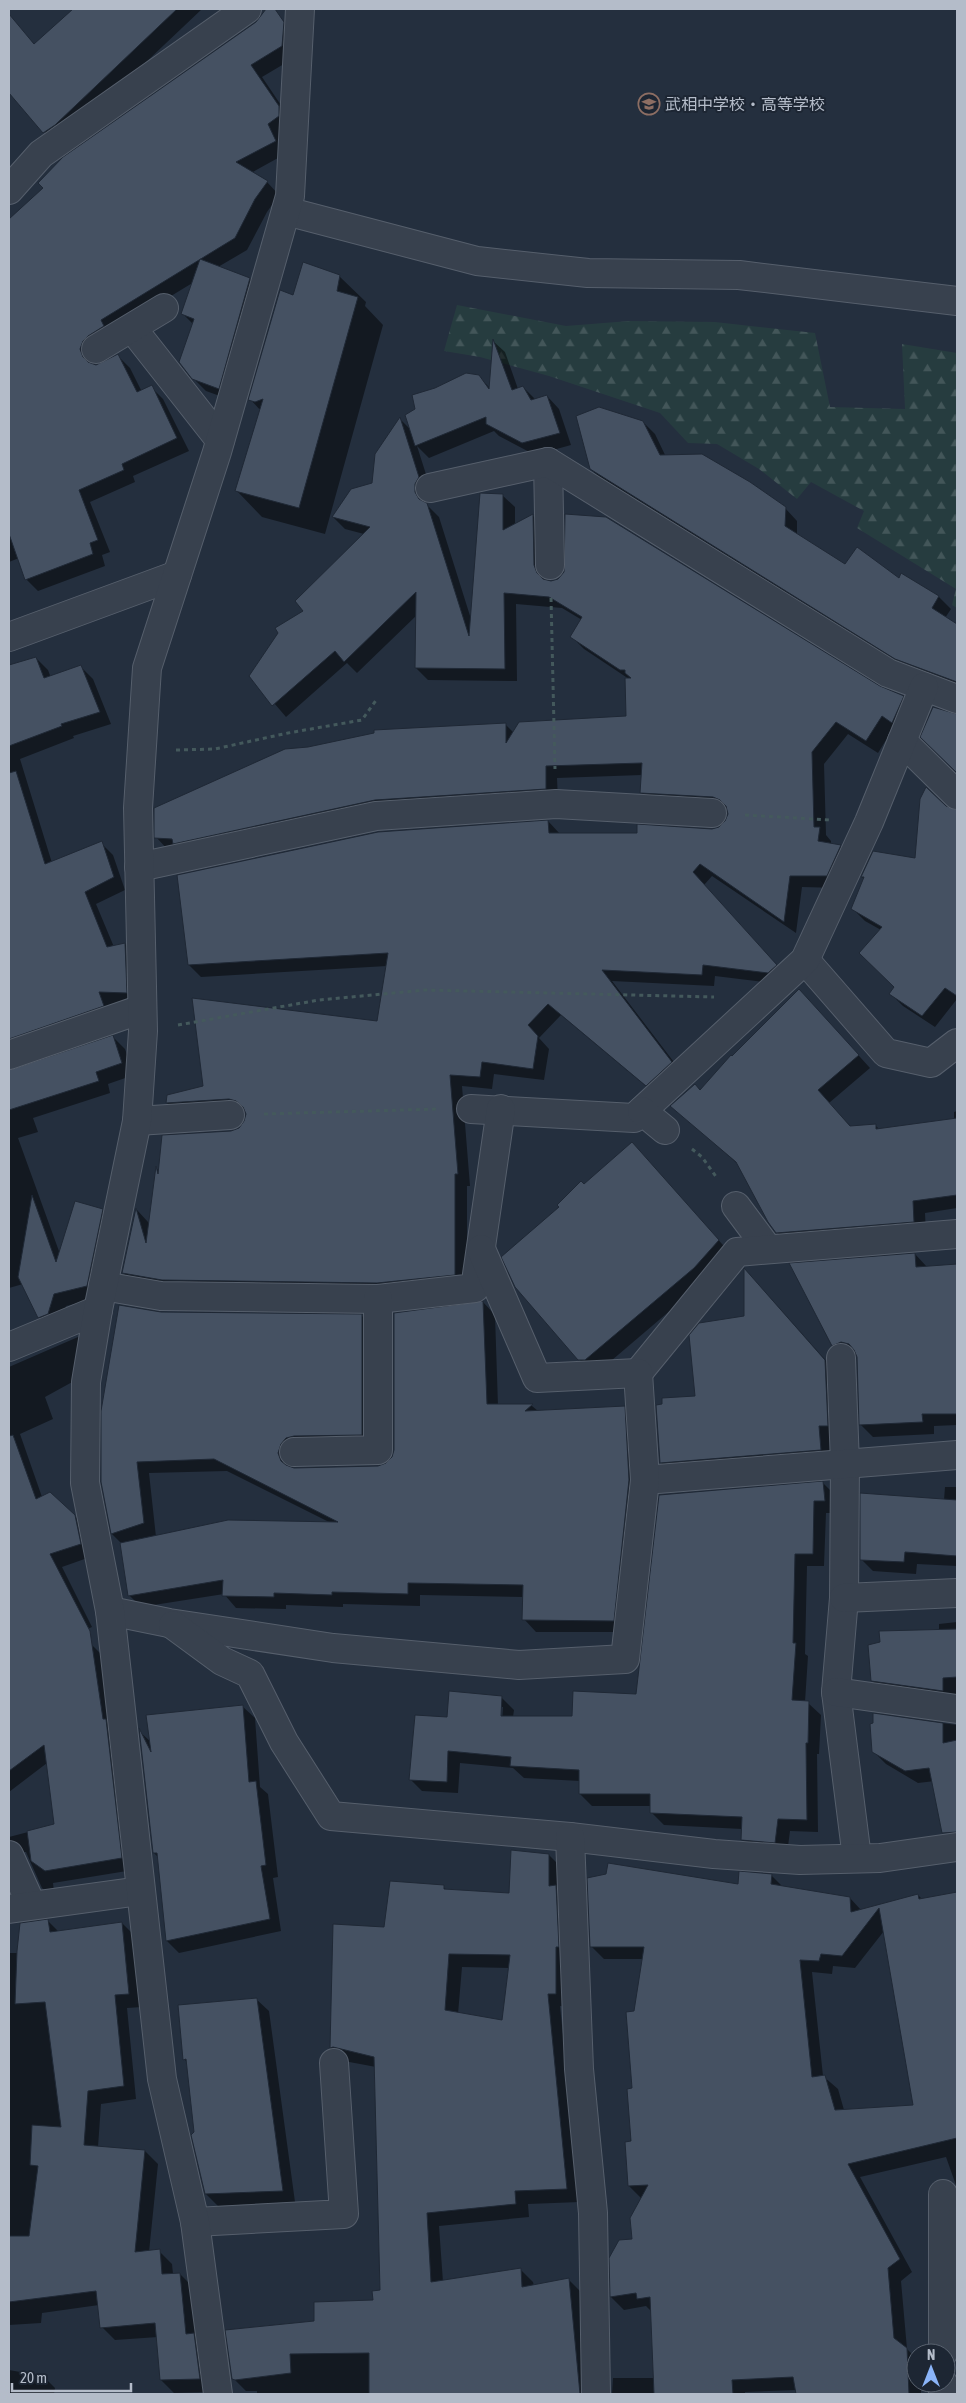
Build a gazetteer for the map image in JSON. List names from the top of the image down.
{
  "places": {
    "school or university": ["武相中学校・高等学校"]
  },
  "scale_bar": "20 m",
  "north": "top"
}
